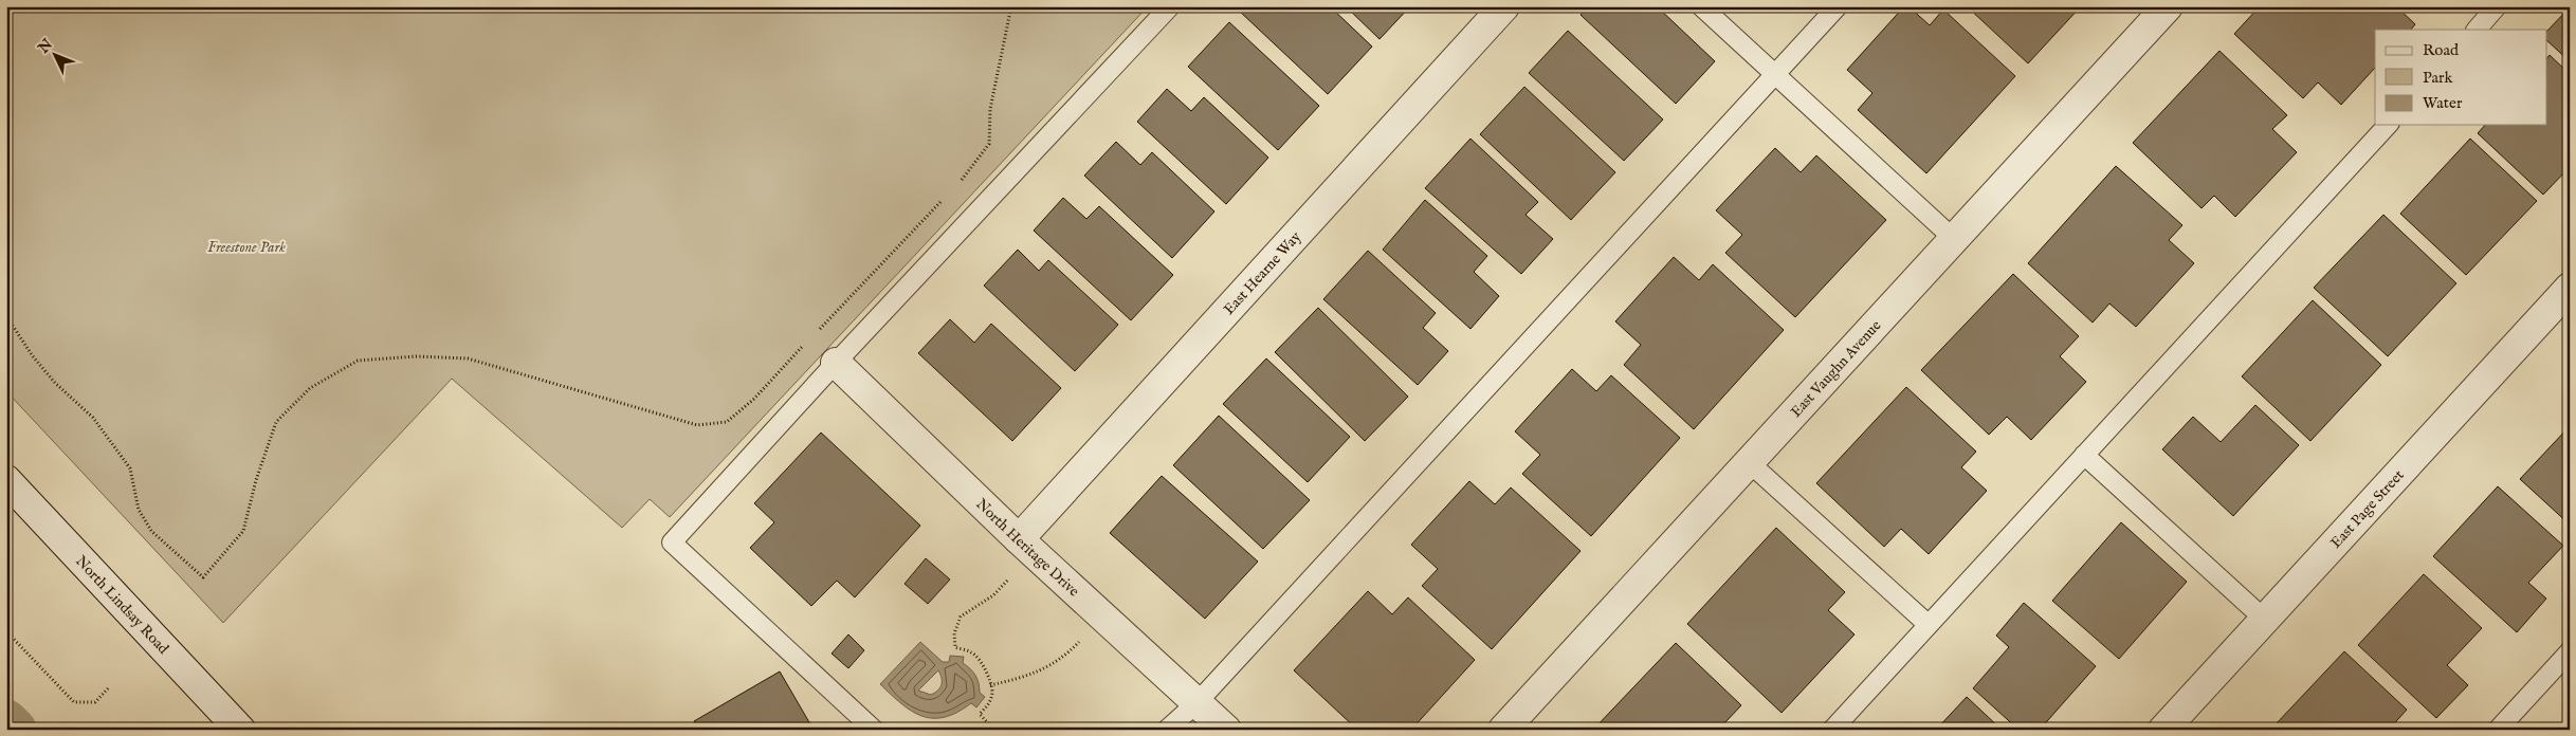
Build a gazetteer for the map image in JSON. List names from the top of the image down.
{
  "streets": {
    "street": [
      "East Hearne Way",
      "East Vaughn Avenue",
      "East Page Street",
      "North Heritage Drive",
      "North Lindsay Road"
    ]
  },
  "crossings": [
    ["East Hearne Way", "North Heritage Drive"]
  ],
  "parks": ["Freestone Park"],
  "legend": ["Road", "Park", "Water"],
  "north": "top left"
}
